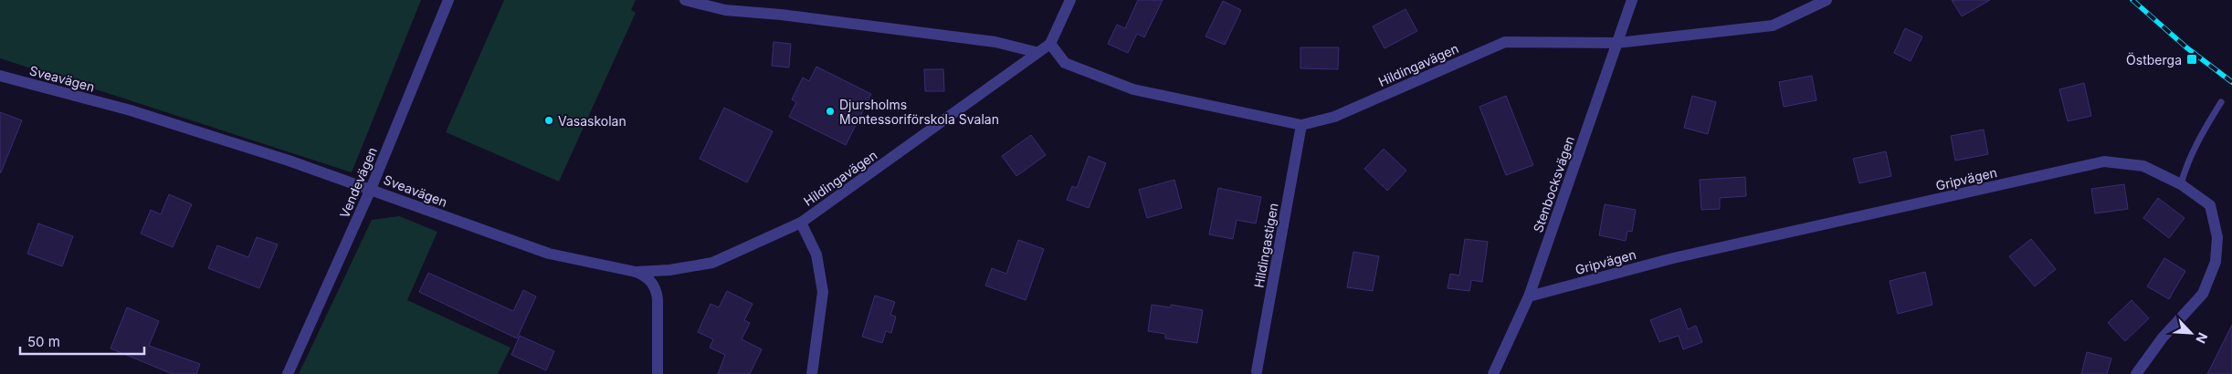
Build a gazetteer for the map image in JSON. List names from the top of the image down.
{
  "streets": {
    "street": [
      "Hildingavägen",
      "Sveavägen",
      "Gripvägen",
      "Vendevägen",
      "Stenbocksvägen",
      "Hildingastigen"
    ]
  },
  "crossings": [
    ["Hildingavägen", "Sveavägen"],
    ["Hildingavägen", "Stenbocksvägen"],
    ["Hildingavägen", "Hildingastigen"],
    ["Sveavägen", "Vendevägen"],
    ["Gripvägen", "Stenbocksvägen"]
  ],
  "places": {
    "transit": ["Östberga"],
    "other": ["Djursholms Montessoriförskola Svalan", "Vasaskolan"]
  },
  "scale_bar": "50 m",
  "north": "bottom right"
}
